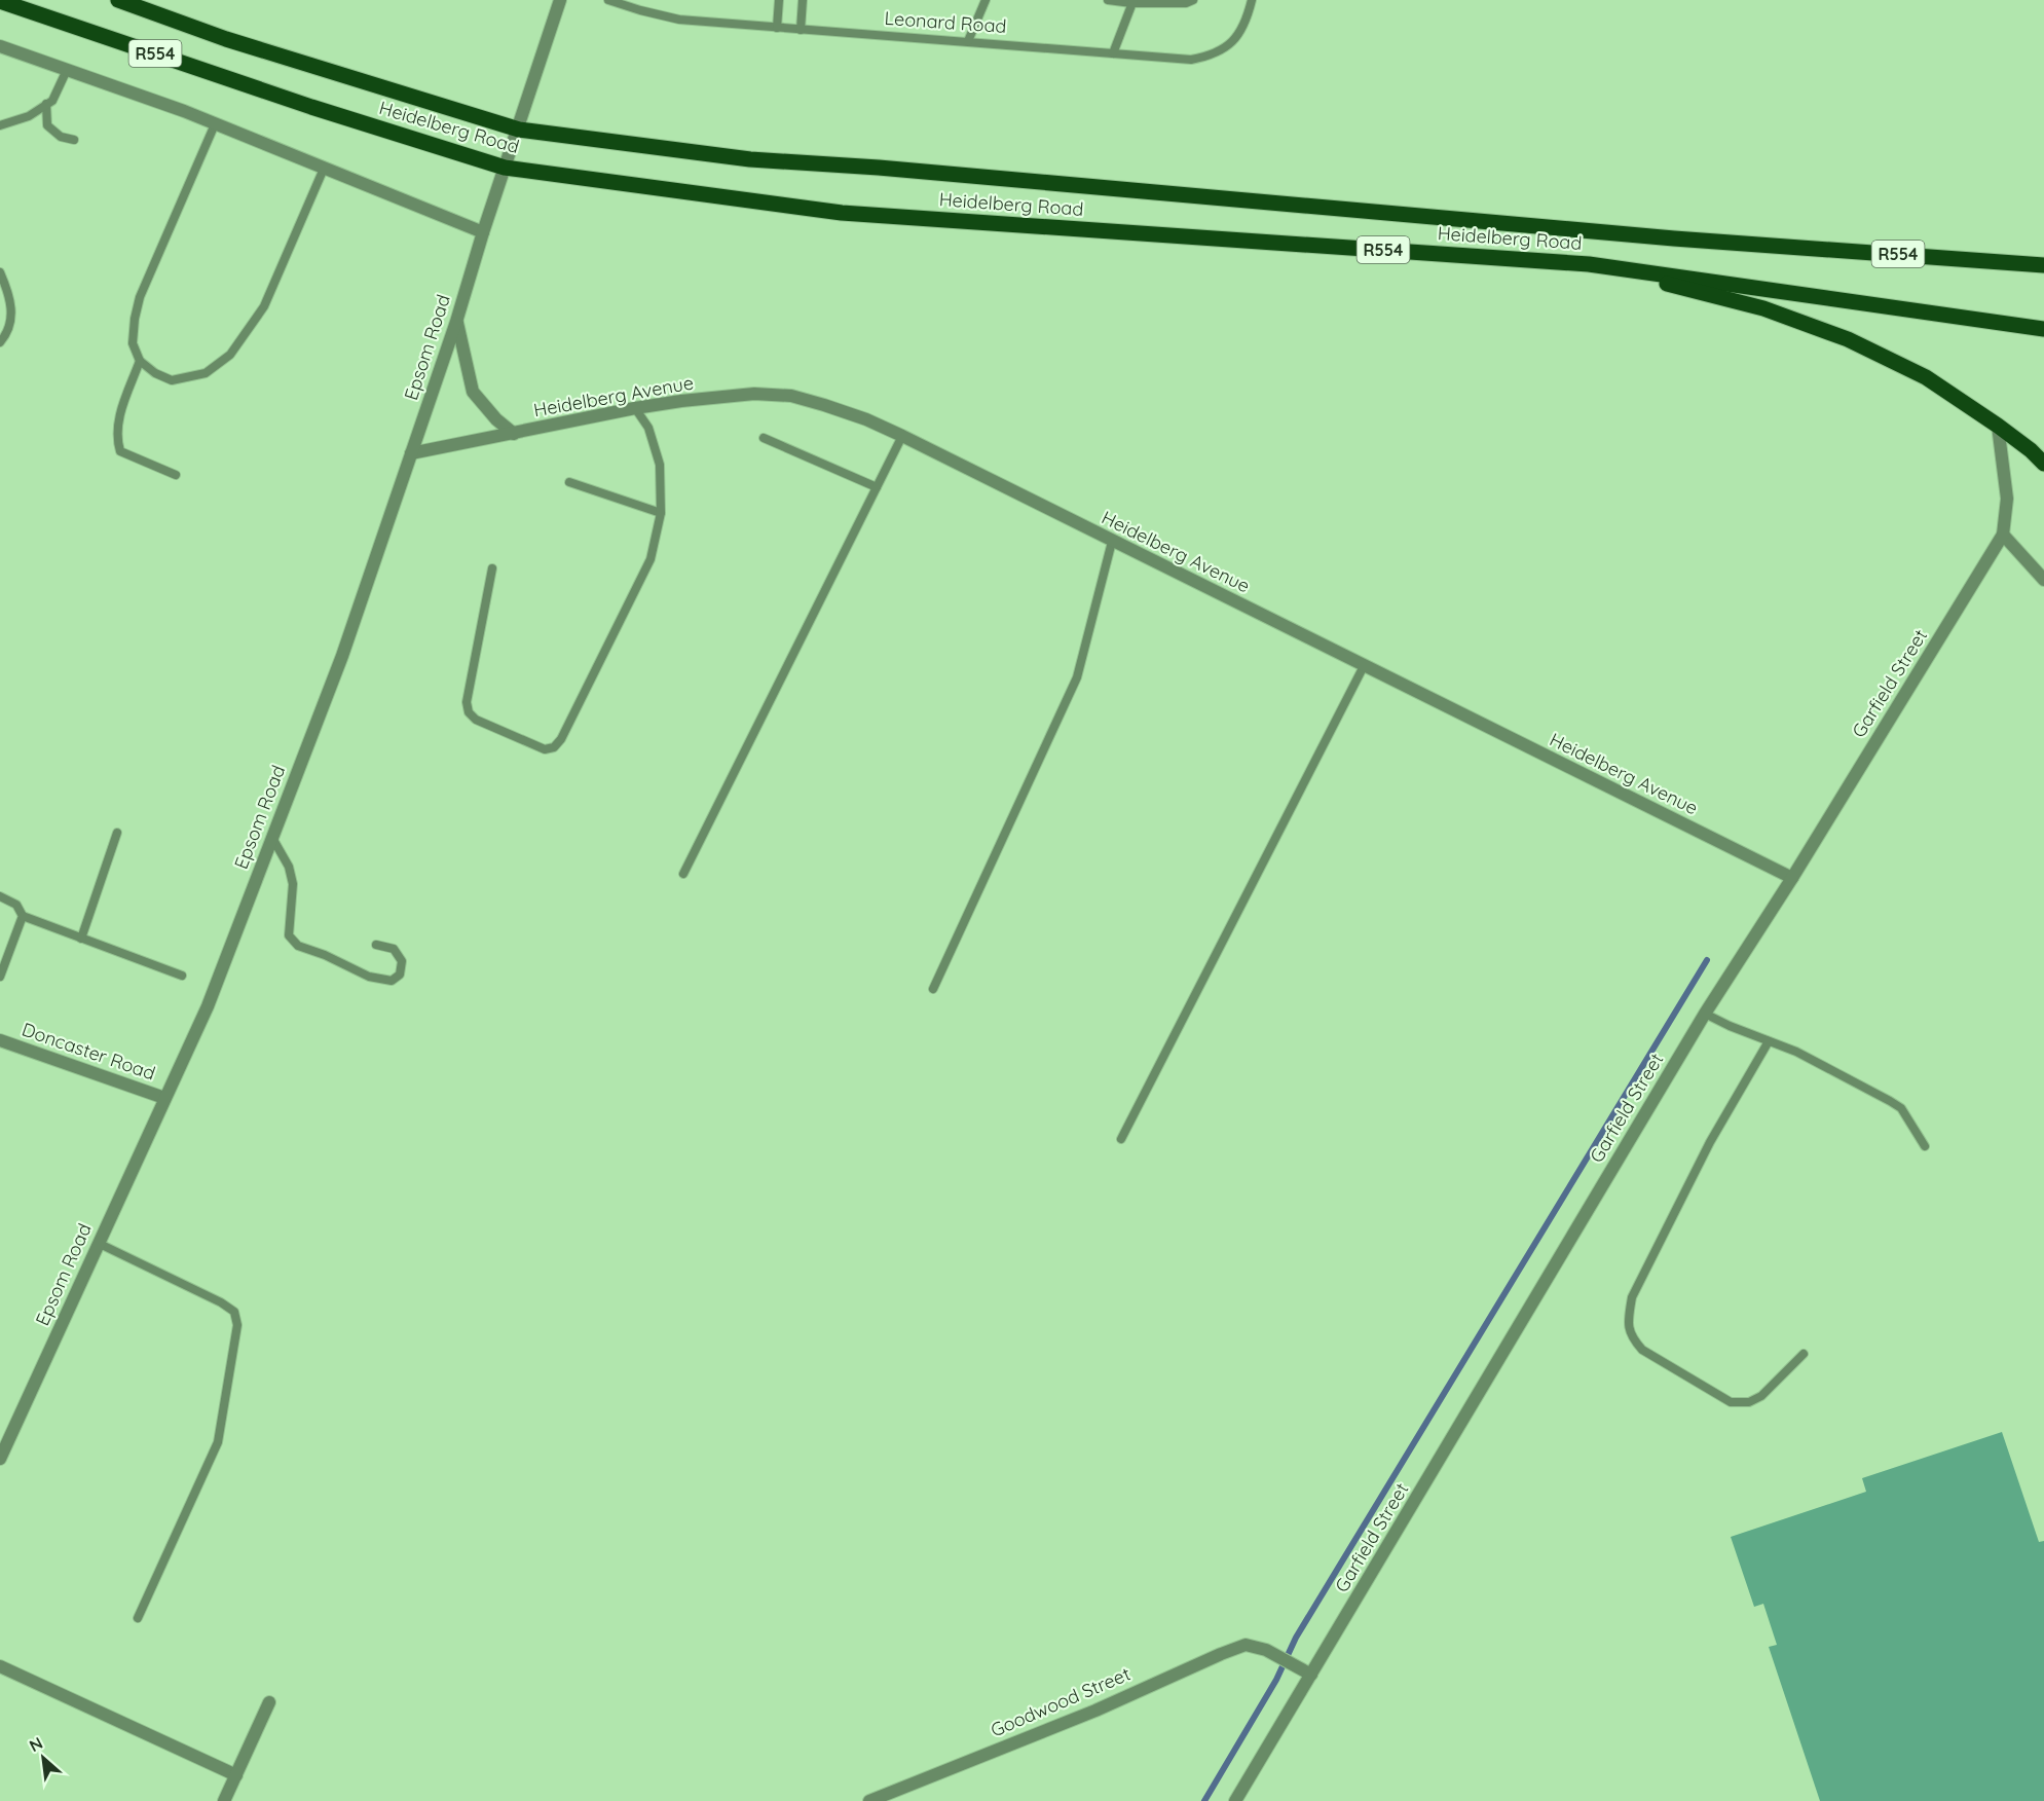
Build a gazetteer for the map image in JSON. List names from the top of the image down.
{
  "streets": {
    "main road": ["R554", "Heidelberg Road"],
    "street": [
      "Epsom Road",
      "Heidelberg Avenue",
      "Garfield Street",
      "Doncaster Road",
      "Goodwood Street"
    ],
    "lane": ["Leonard Road"]
  },
  "crossings": [
    ["Heidelberg Road", "Epsom Road"],
    ["Epsom Road", "Heidelberg Avenue"],
    ["Epsom Road", "Doncaster Road"],
    ["Heidelberg Avenue", "Garfield Street"],
    ["Garfield Street", "Goodwood Street"]
  ],
  "north": "top left"
}
